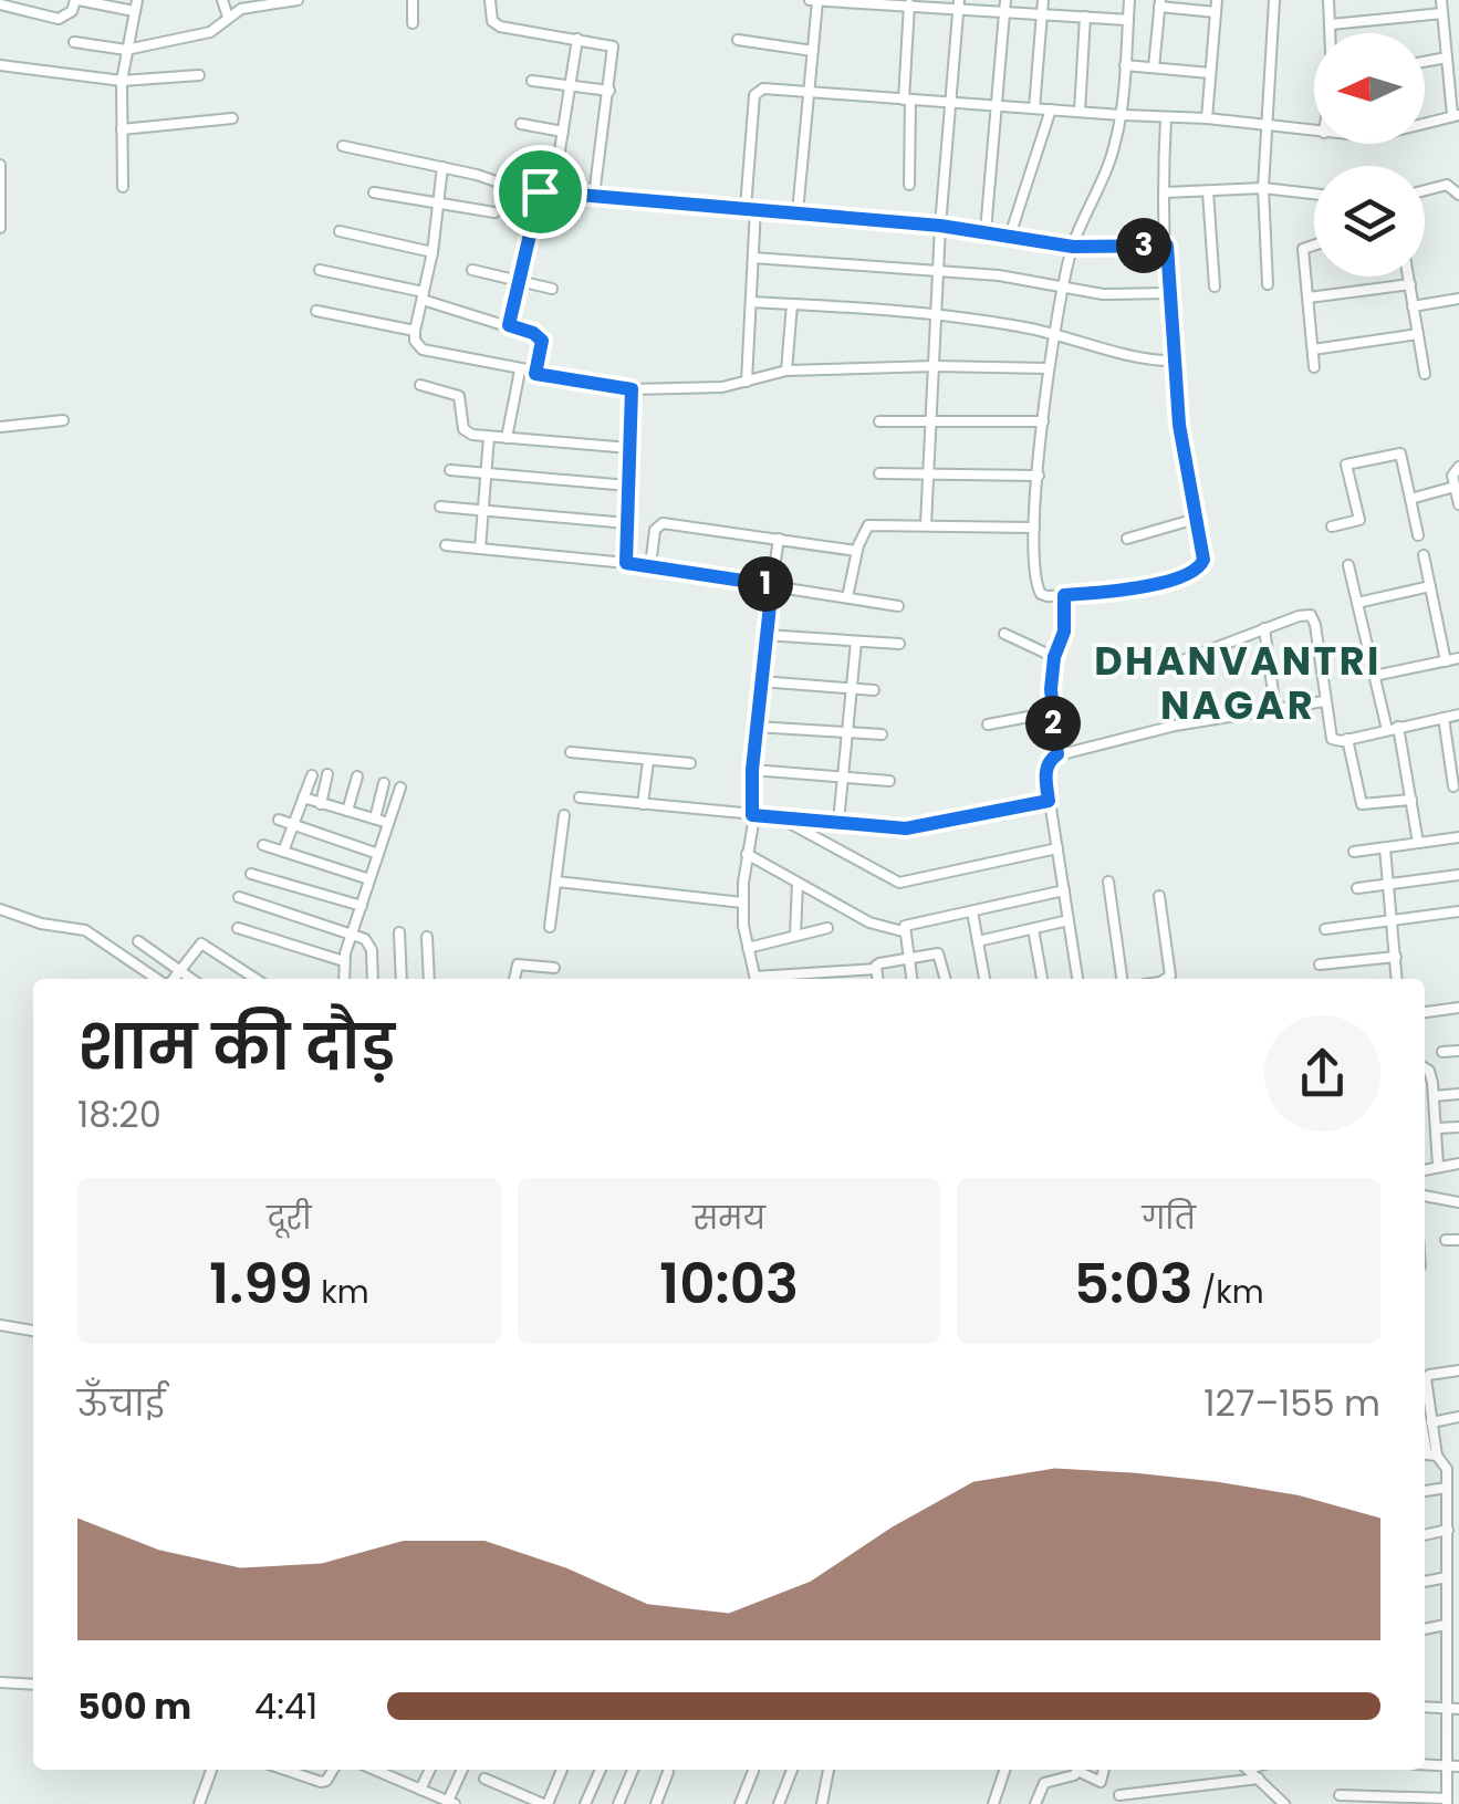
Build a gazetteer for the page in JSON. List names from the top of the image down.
{
  "districts": ["DHANVANTRI NAGAR"],
  "north": "left",
  "page": {
    "pins": ["3", "1", "2"],
    "heading": ["शाम की दौड़", "18:20"],
    "stats": [
      ["दूरी", "1.99 km"],
      ["समय", "10:03"],
      ["गति", "5:03 /km"]
    ],
    "chart": ["ऊँचाई", "127–155 m"],
    "list": [
      {
        "name": "500 m",
        "note": "4:41"
      }
    ]
  }
}
